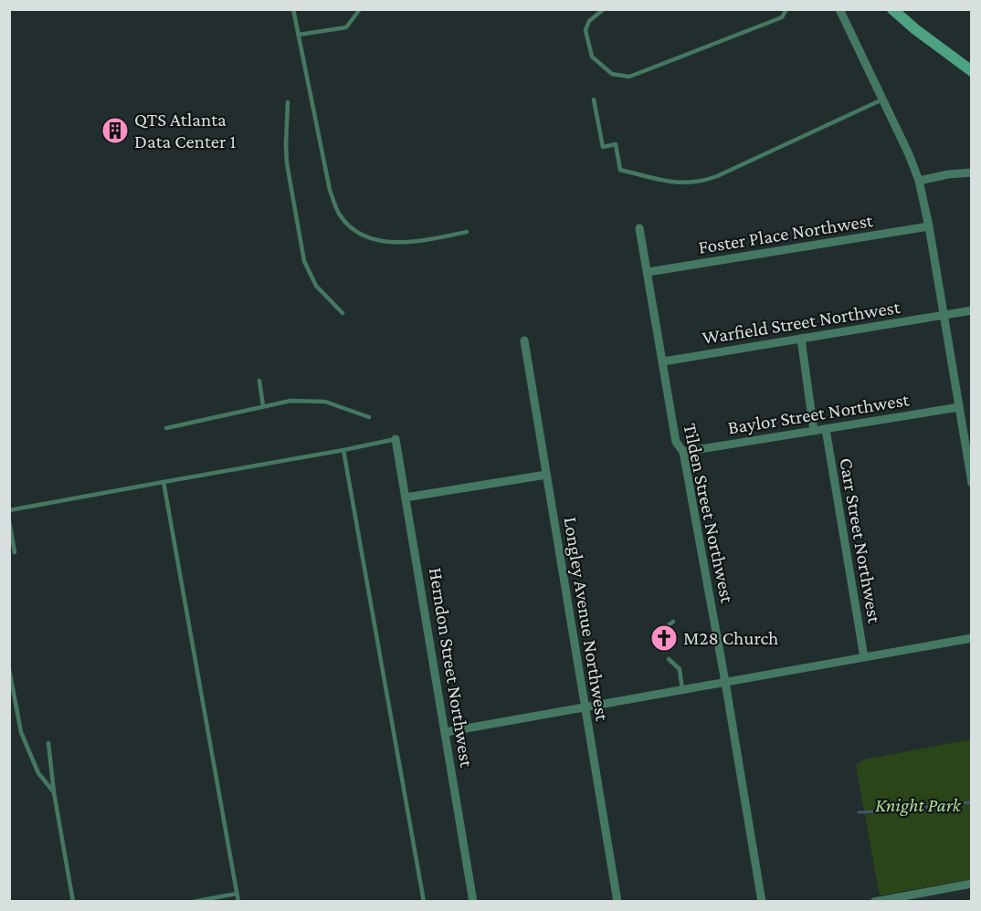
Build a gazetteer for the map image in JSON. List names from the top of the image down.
{
  "streets": {
    "street": [
      "Foster Place Northwest",
      "Warfield Street Northwest",
      "Baylor Street Northwest",
      "Tilden Street Northwest",
      "Carr Street Northwest",
      "Longley Avenue Northwest",
      "Herndon Street Northwest"
    ]
  },
  "crossings": [
    ["Foster Place Northwest", "Tilden Street Northwest"],
    ["Warfield Street Northwest", "Tilden Street Northwest"],
    ["Baylor Street Northwest", "Tilden Street Northwest"],
    ["Baylor Street Northwest", "Carr Street Northwest"]
  ],
  "parks": ["Knight Park"],
  "places": {
    "building": ["QTS Atlanta Data Center 1"],
    "church": ["M28 Church"]
  }
}
